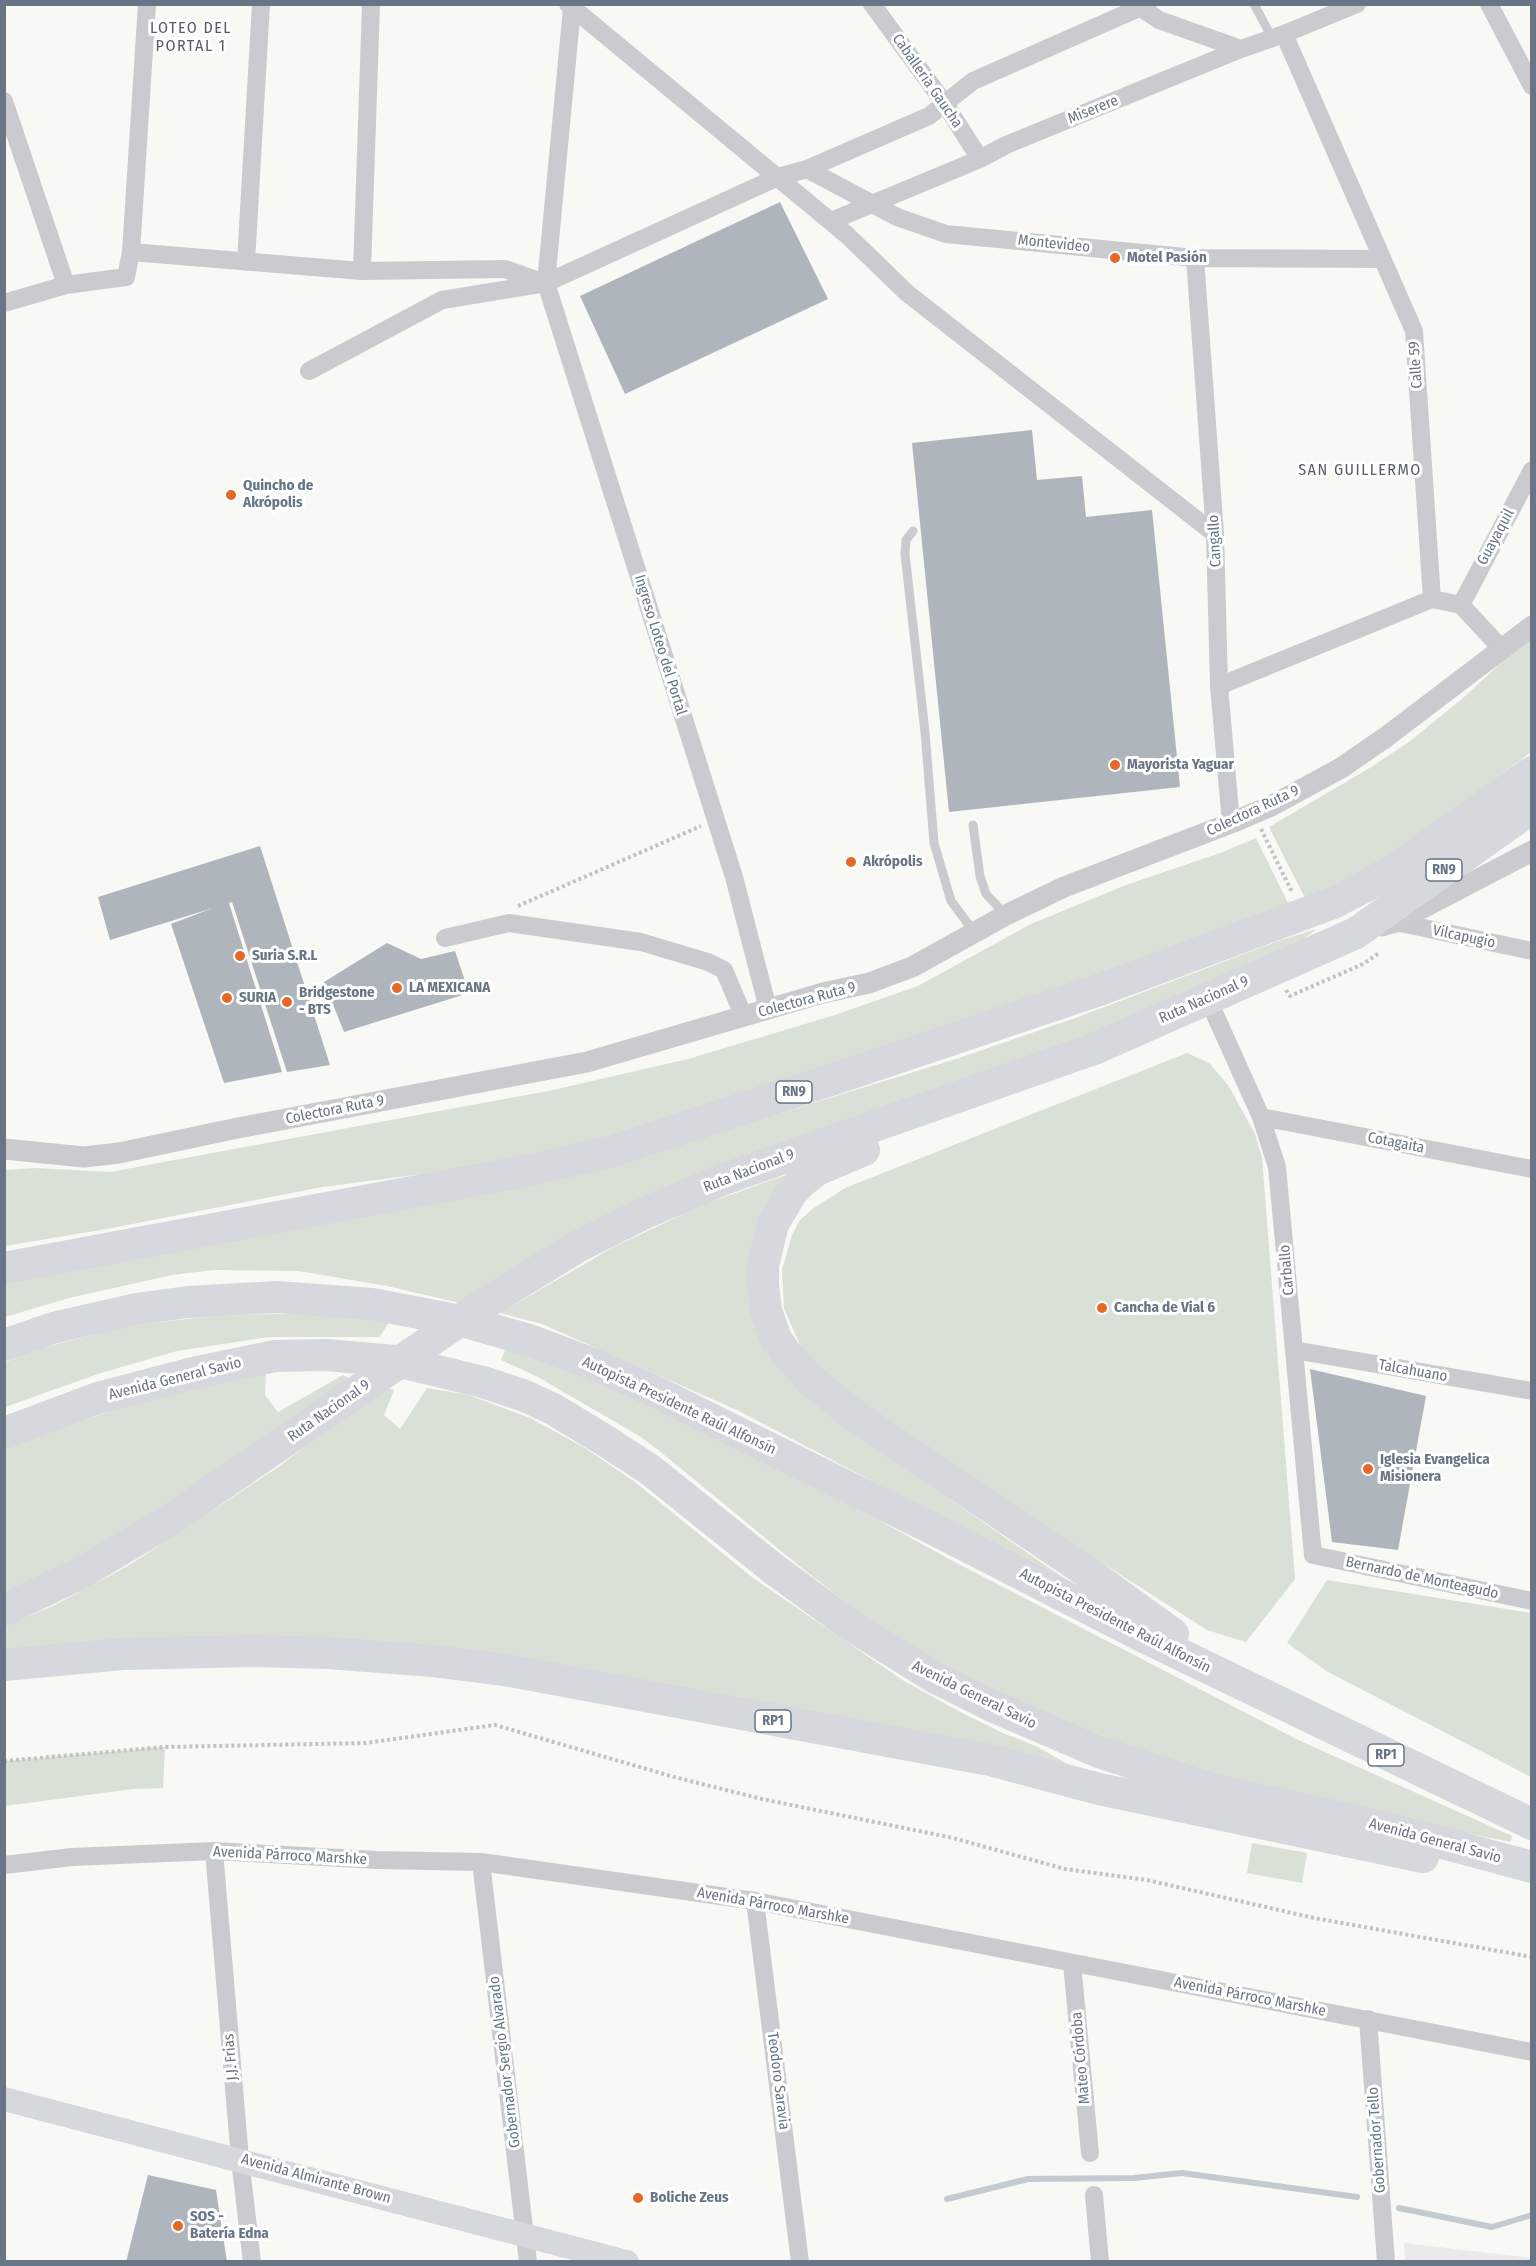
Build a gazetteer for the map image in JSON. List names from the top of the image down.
{
  "streets": {
    "highway": [
      "RN9",
      "Ruta Nacional 9",
      "Avenida General Savio",
      "Autopista Presidente Raúl Alfonsín",
      "RP1"
    ],
    "main road": ["Avenida Almirante Brown"],
    "street": [
      "Caballeria Gaucha",
      "Miserere",
      "Montevideo",
      "Calle 59",
      "Guayaquil",
      "Cangallo",
      "Ingreso Loteo del Portal",
      "Colectora Ruta 9",
      "Vilcapugio",
      "Cotagaita",
      "Carballo",
      "Talcahuano",
      "Bernardo de Monteagudo",
      "Avenida Párroco Marshke",
      "J.J. Frias",
      "Mateo Córdoba",
      "Gobernador Sergio Alvarado",
      "Teodoro Saravia",
      "Gobernador Tello"
    ]
  },
  "crossings": [
    ["Caballeria Gaucha", "Miserere"],
    ["Miserere", "Montevideo"],
    ["Miserere", "Calle 59"],
    ["Montevideo", "Calle 59"],
    ["Montevideo", "Cangallo"],
    ["Cangallo", "Colectora Ruta 9"],
    ["Ingreso Loteo del Portal", "Colectora Ruta 9"],
    ["Ruta Nacional 9", "Carballo"],
    ["Cotagaita", "Carballo"],
    ["Carballo", "Talcahuano"],
    ["Carballo", "Bernardo de Monteagudo"],
    ["Autopista Presidente Raúl Alfonsín", "RP1"],
    ["Avenida Párroco Marshke", "J.J. Frias"],
    ["Avenida Párroco Marshke", "Mateo Córdoba"],
    ["Avenida Párroco Marshke", "Gobernador Sergio Alvarado"],
    ["Avenida Párroco Marshke", "Teodoro Saravia"],
    ["Avenida Párroco Marshke", "Gobernador Tello"],
    ["J.J. Frias", "Avenida Almirante Brown"],
    ["Gobernador Sergio Alvarado", "Avenida Almirante Brown"]
  ],
  "districts": ["LOTEO DEL PORTAL 1", "SAN GUILLERMO"],
  "places": [
    "Motel Pasión",
    "Quincho de Akrópolis",
    "Mayorista Yaguar",
    "Akrópolis",
    "Suria S.R.L",
    "LA MEXICANA",
    "SURIA",
    "Bridgestone - BTS",
    "Cancha de Vial 6",
    "Iglesia Evangelica Misionera",
    "Boliche Zeus",
    "SOS - Batería Edna"
  ]
}
